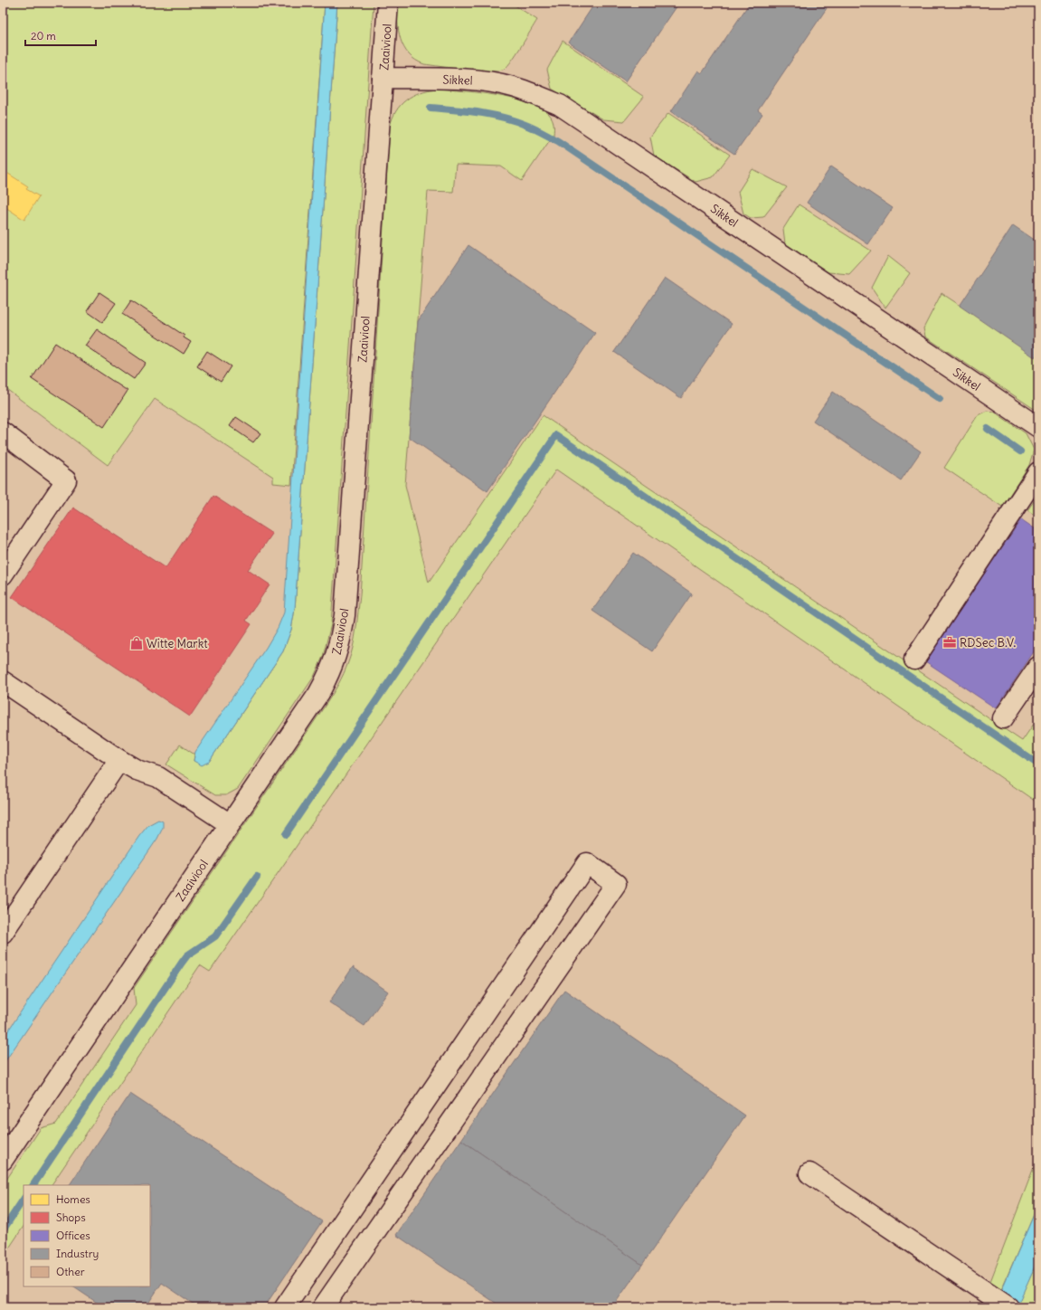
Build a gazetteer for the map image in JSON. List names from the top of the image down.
{
  "streets": {
    "street": ["Zaaiviool", "Sikkel"]
  },
  "crossings": [
    ["Zaaiviool", "Sikkel"]
  ],
  "places": {
    "office": ["RDSec B.V."],
    "shop": ["Witte Markt"]
  },
  "legend": [
    "Homes",
    "Shops",
    "Offices",
    "Industry",
    "Other"
  ],
  "scale_bar": "20 m"
}
